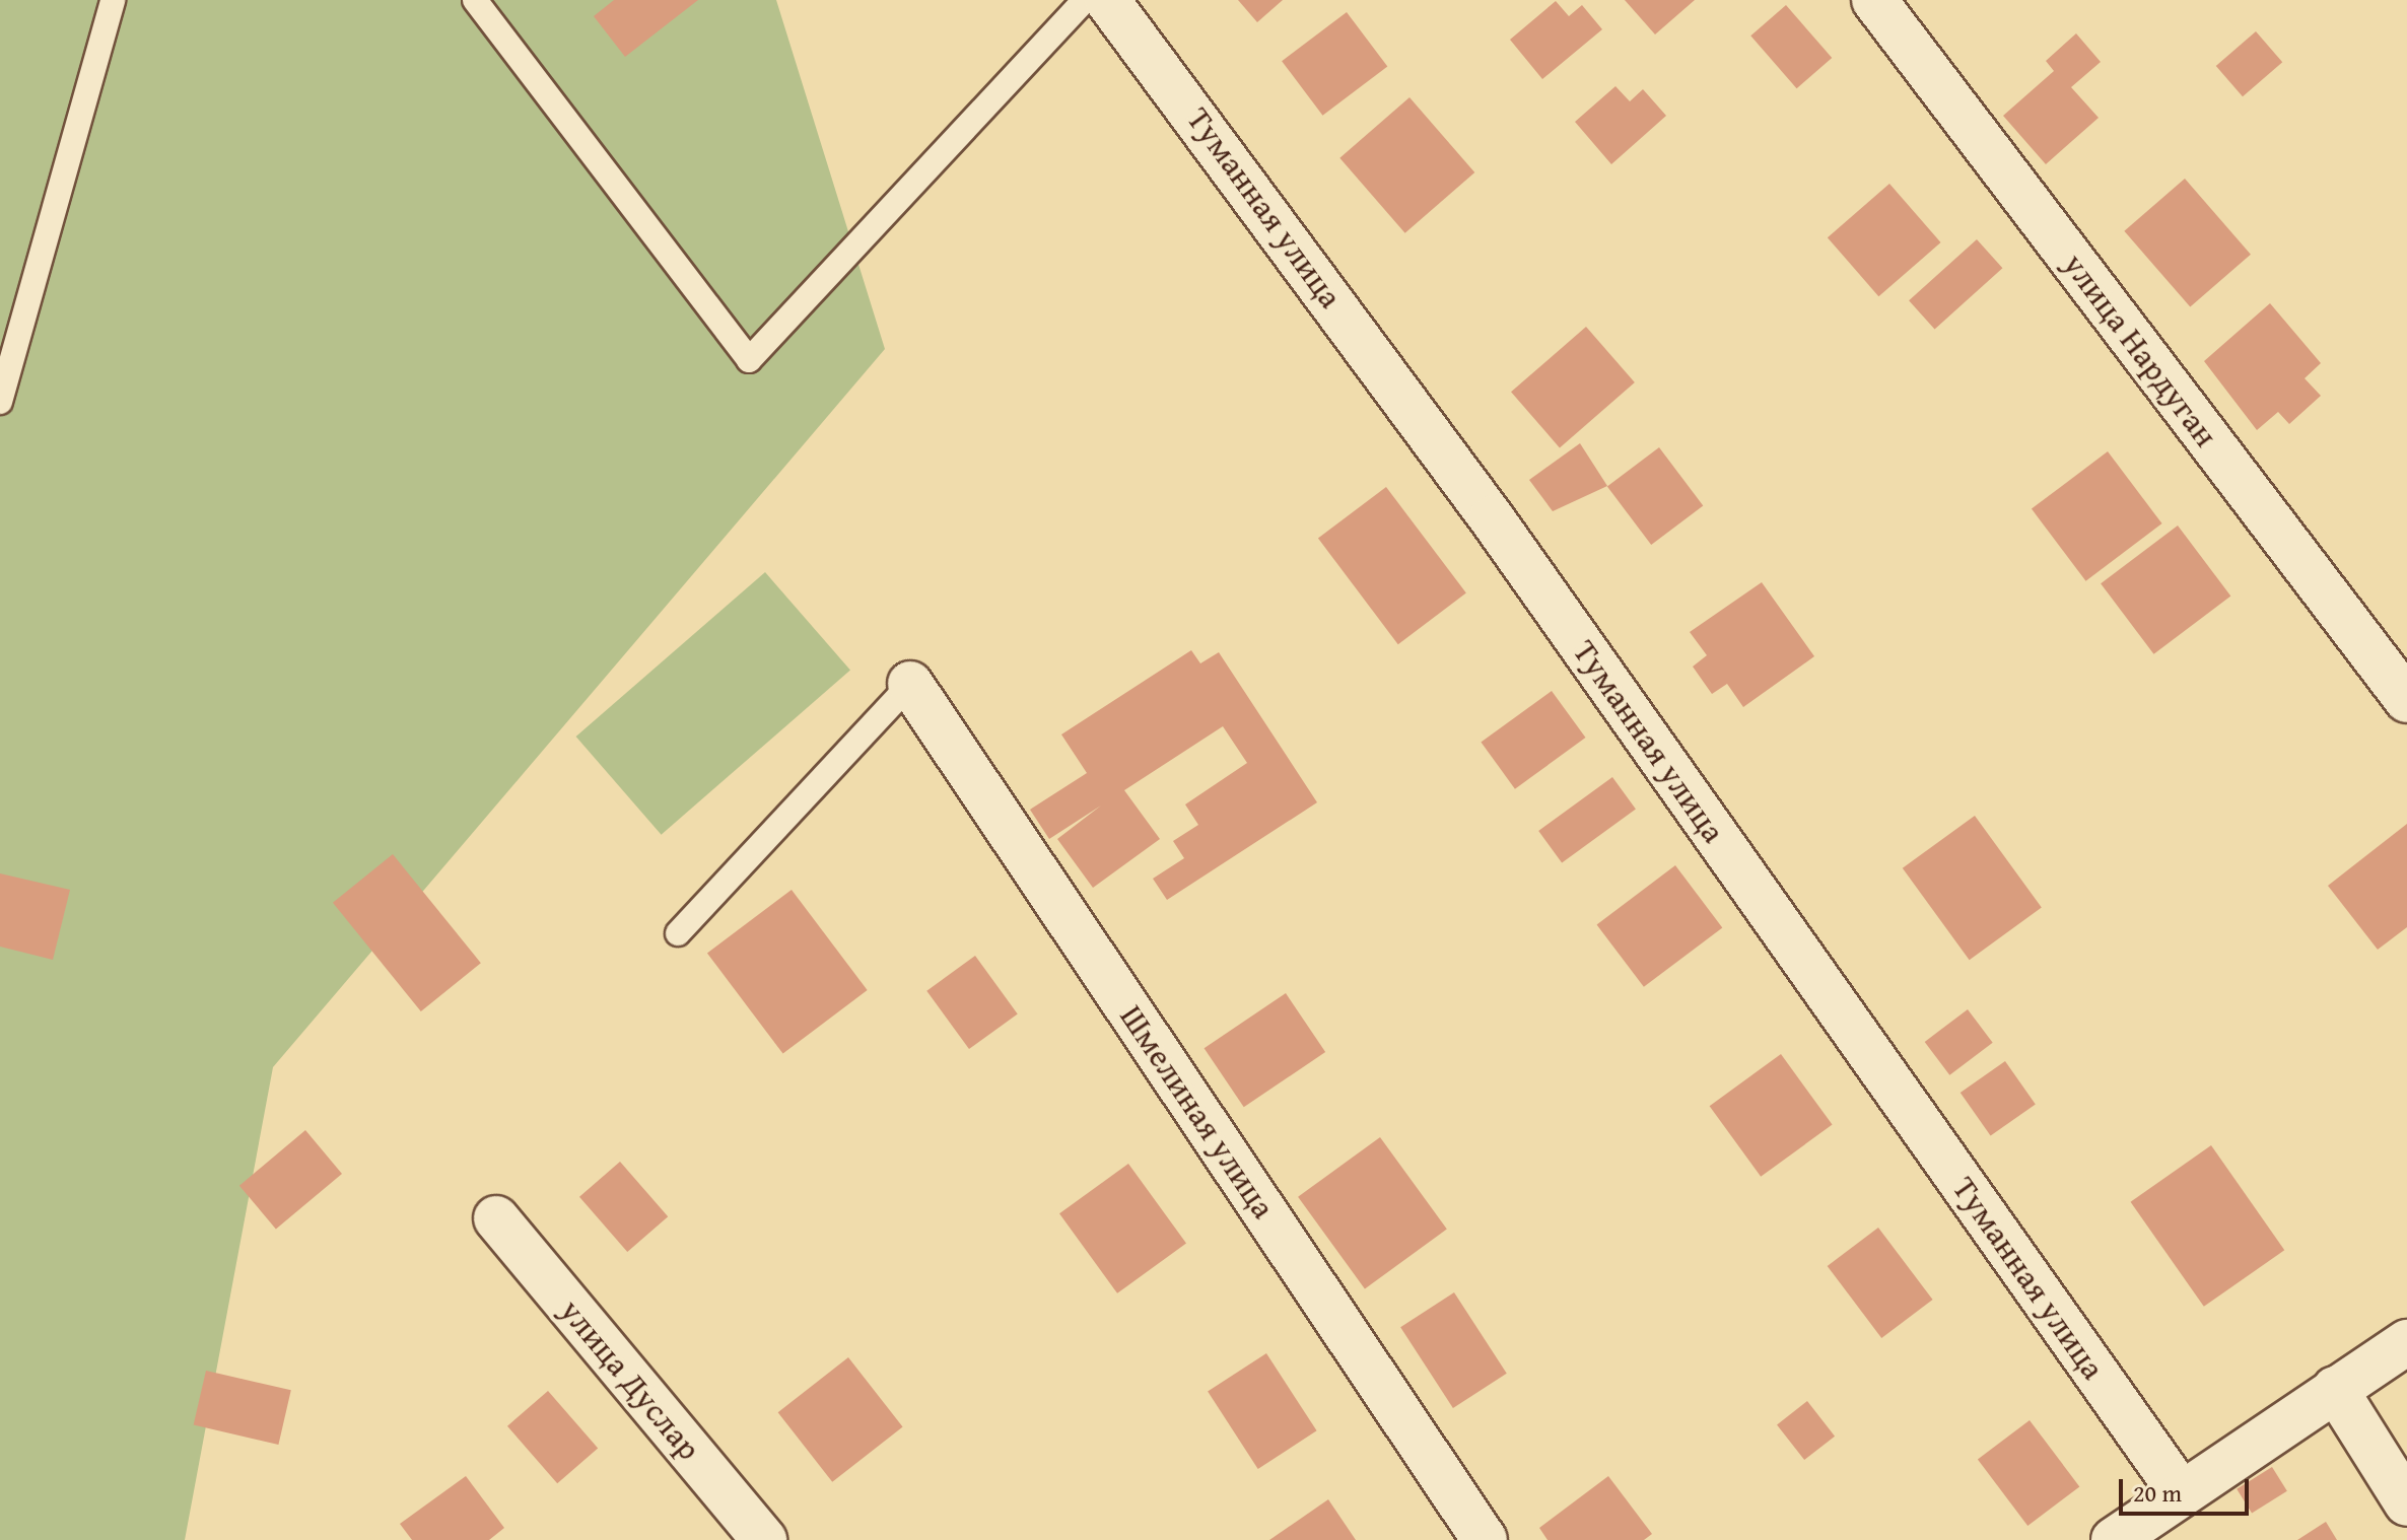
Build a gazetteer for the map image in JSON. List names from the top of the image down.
{
  "streets": {
    "street": [
      "Туманная улица",
      "улица Нардуган",
      "Шмелиная улица",
      "улица Дуслар"
    ]
  },
  "scale_bar": "20 m"
}
